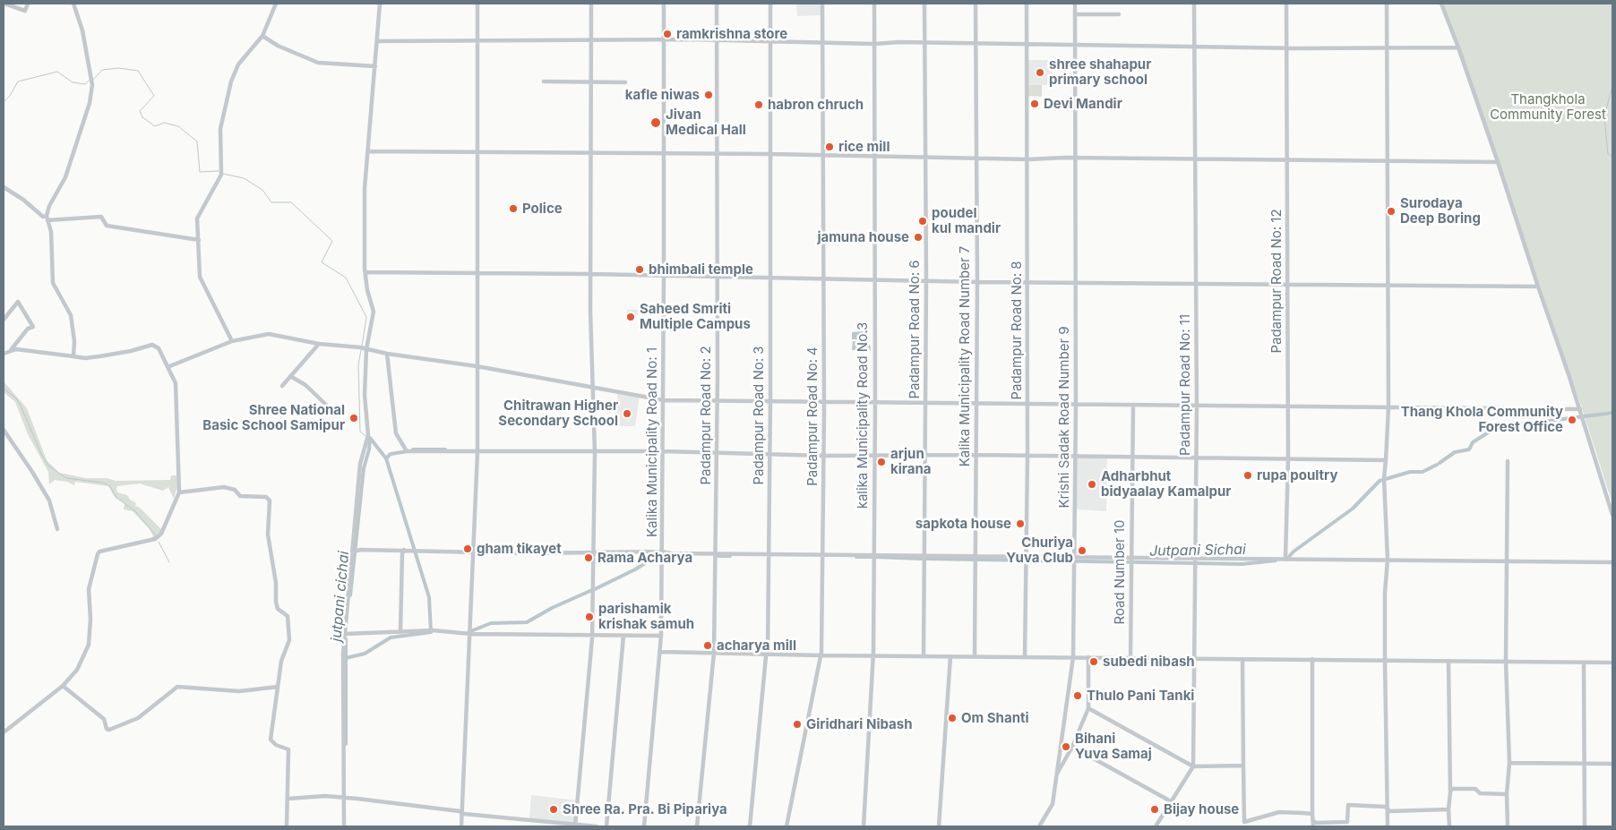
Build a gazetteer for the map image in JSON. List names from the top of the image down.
{
  "streets": {
    "street": [
      "Padampur Road No: 12",
      "Padampur Road No: 6",
      "Padampur Road No: 8",
      "Kalika Municipality Road Number 7",
      "Padampur Road No: 11",
      "Padampur Road No: 2",
      "Padampur Road No: 3",
      "kalika Municipality Road No.3",
      "Padampur Road No: 4",
      "Krishi Sadak Road Number 9",
      "Kalika Municipality Road No: 1",
      "Road Number 10"
    ]
  },
  "water": ["Jutpani Sichai", "jutpani cichai"],
  "parks": ["Thangkhola Community Forest"],
  "places": [
    "ramkrishna store",
    "shree shahapur primary school",
    "kafle niwas",
    "Devi Mandir",
    "habron chruch",
    "Jivan Medical Hall",
    "rice mill",
    "Police",
    "Surodaya Deep Boring",
    "poudel kul mandir",
    "jamuna house",
    "bhimbali temple",
    "Saheed Smriti Multiple Campus",
    "Chitrawan Higher Secondary School",
    "Shree National Basic School Samipur",
    "Thang Khola Community Forest Office",
    "arjun kirana",
    "rupa poultry",
    "Adharbhut bidyaalay Kamalpur",
    "sapkota house",
    "gham tikayet",
    "Churiya Yuva Club",
    "Rama Acharya",
    "parishamik krishak samuh",
    "acharya mill",
    "subedi nibash",
    "Thulo Pani Tanki",
    "Om Shanti",
    "Giridhari Nibash",
    "Bihani Yuva Samaj",
    "Shree Ra. Pra. Bi Pipariya",
    "Bijay house"
  ]
}
